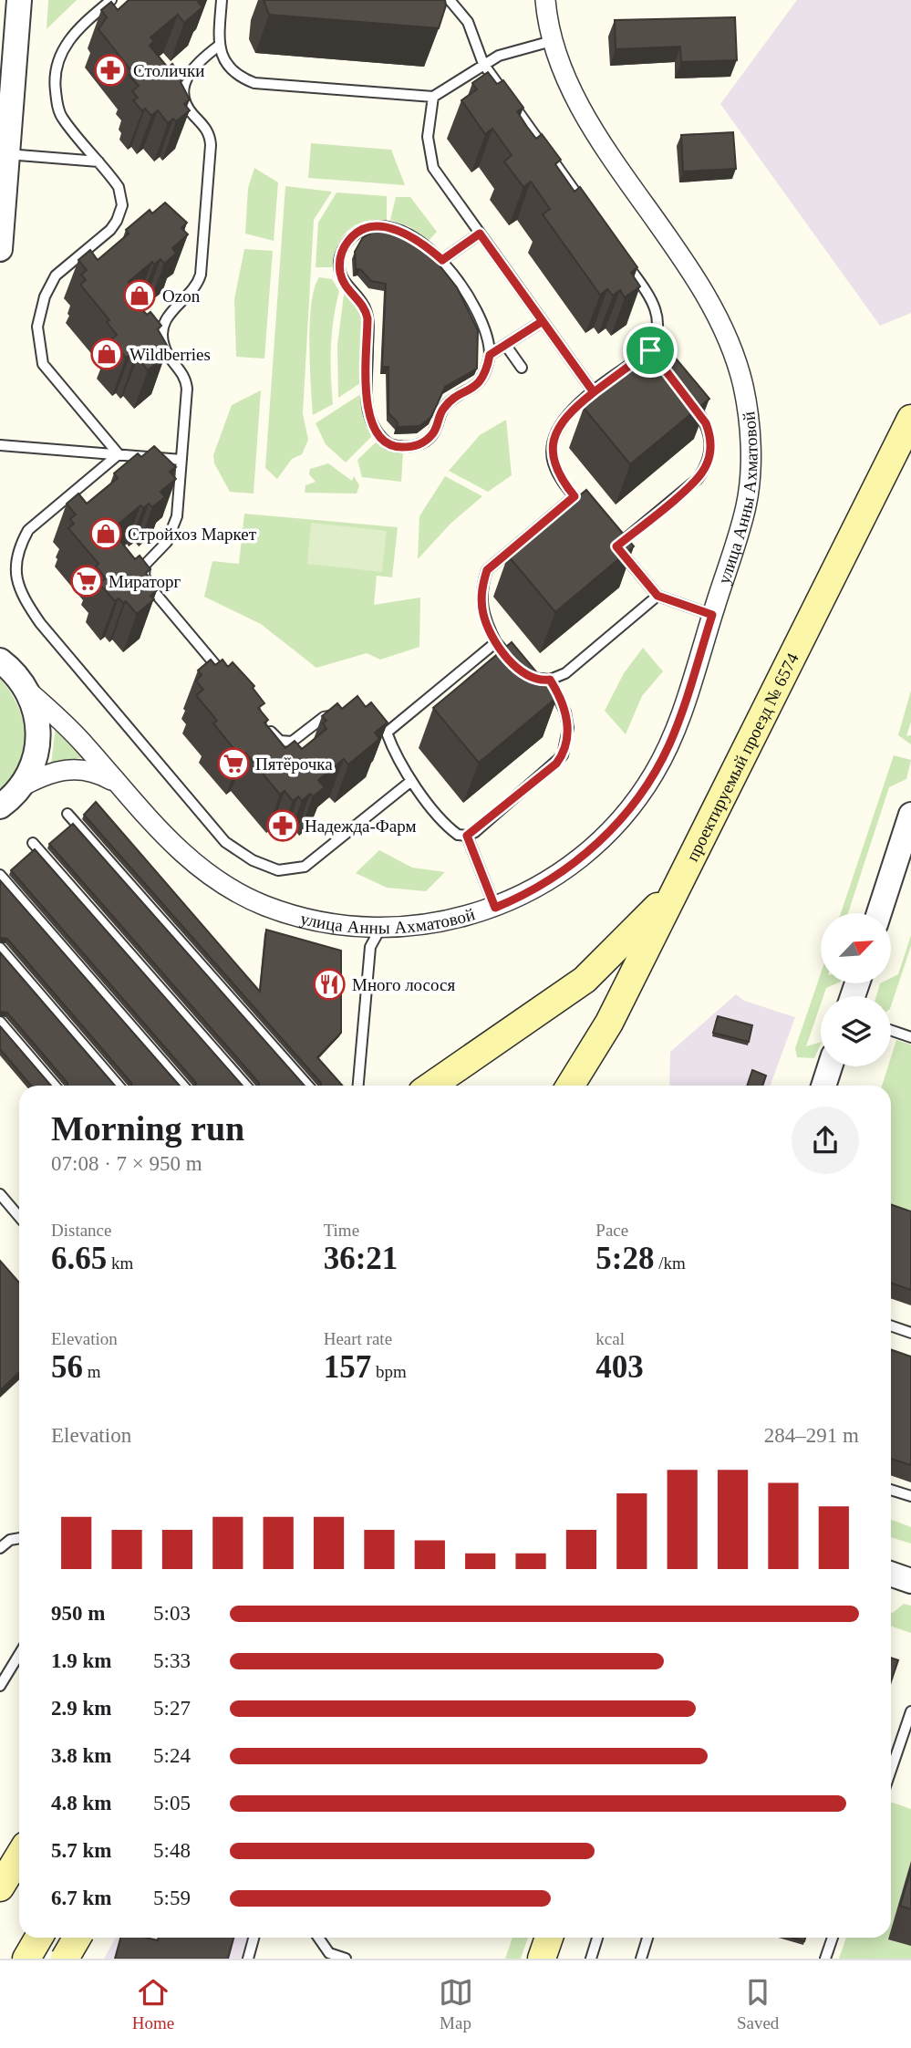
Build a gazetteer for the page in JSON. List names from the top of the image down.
{
  "streets": {
    "main road": ["проектируемый проезд № 6574"],
    "street": ["улица Анны Ахматовой"]
  },
  "places": {
    "pharmacy": ["Столички", "Надежда-Фарм"],
    "shop": ["Ozon", "Wildberries", "Стройхоз Маркет"],
    "supermarket": ["Мираторг", "Пятёрочка"],
    "restaurant": ["Много лосося"]
  },
  "north": "top right",
  "page": {
    "heading": ["Morning run", "07:08 · 7 × 950 m"],
    "stats": [
      ["Distance", "6.65 km"],
      ["Time", "36:21"],
      ["Pace", "5:28 /km"],
      ["Elevation", "56 m"],
      ["Heart rate", "157 bpm"],
      ["kcal", "403"]
    ],
    "chart": ["Elevation", "284–291 m"],
    "list": [
      {
        "name": "950 m",
        "note": "5:03"
      },
      {
        "name": "1.9 km",
        "note": "5:33"
      },
      {
        "name": "2.9 km",
        "note": "5:27"
      },
      {
        "name": "3.8 km",
        "note": "5:24"
      },
      {
        "name": "4.8 km",
        "note": "5:05"
      },
      {
        "name": "5.7 km",
        "note": "5:48"
      },
      {
        "name": "6.7 km",
        "note": "5:59"
      }
    ],
    "tabs": ["Home", "Map", "Saved"]
  }
}
